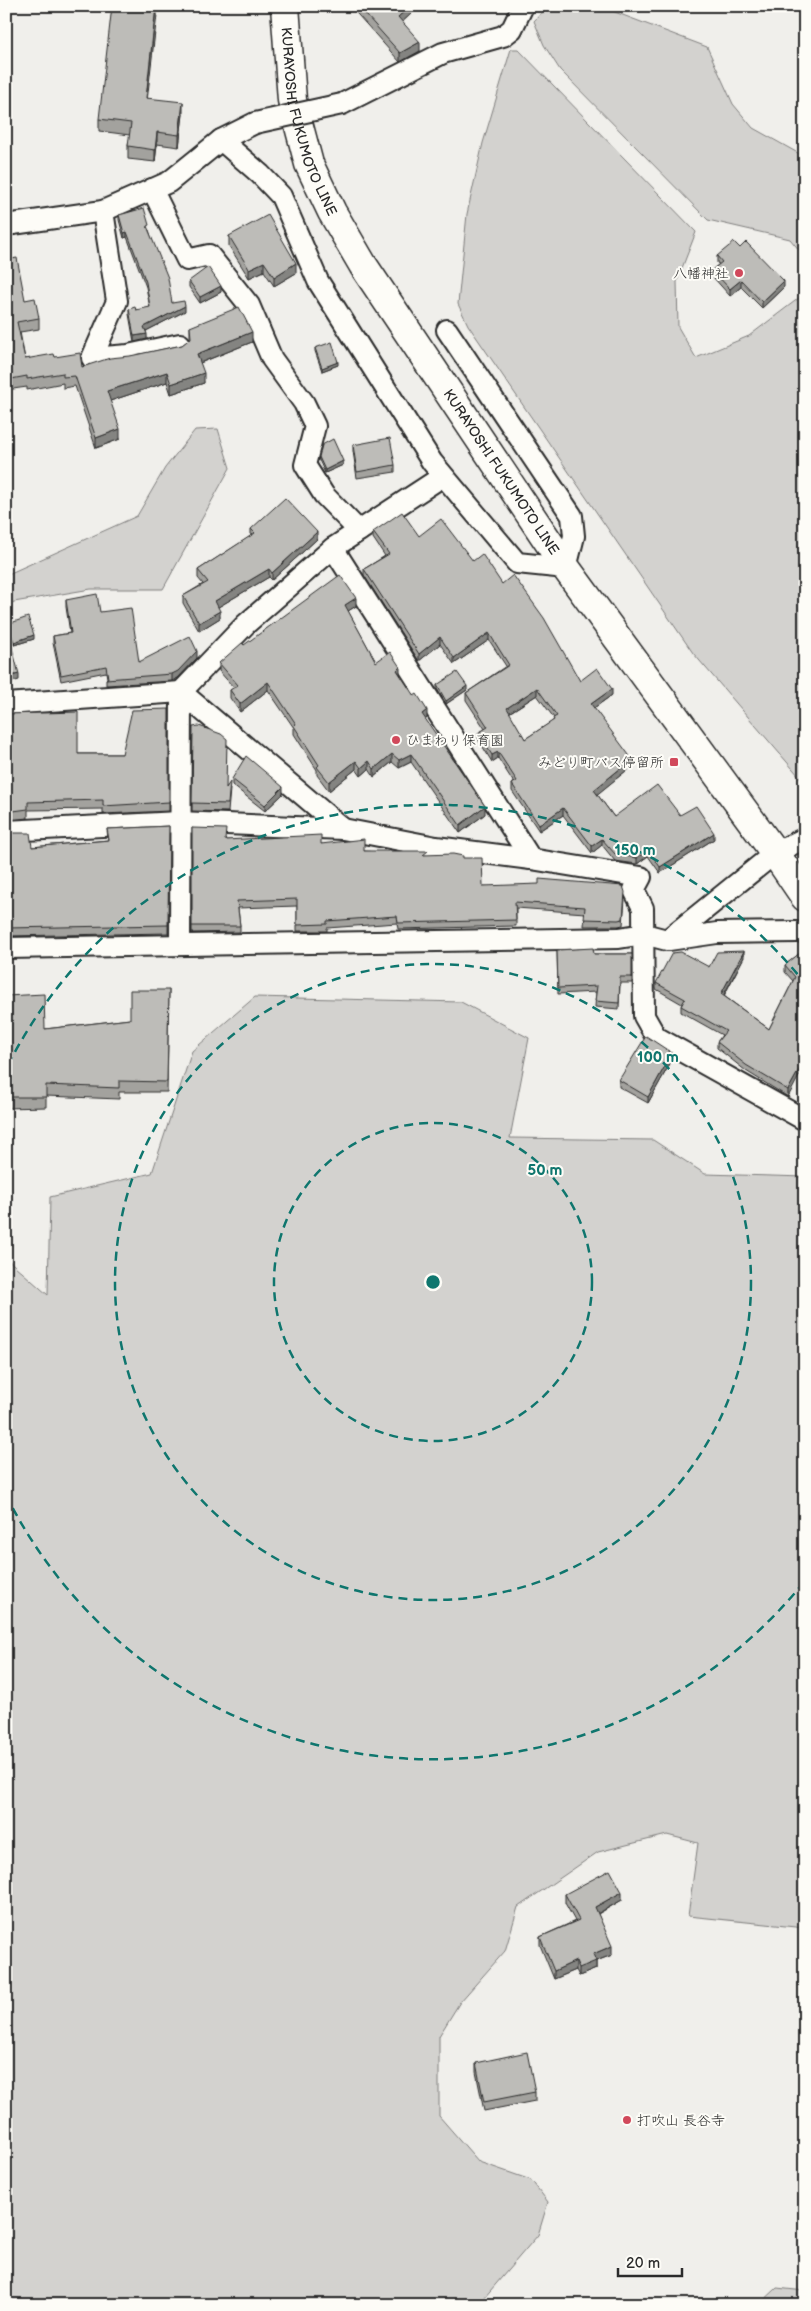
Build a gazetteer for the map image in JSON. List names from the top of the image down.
{
  "streets": {
    "main road": ["KURAYOSHI FUKUMOTO LINE"]
  },
  "places": {
    "other": ["八幡神社", "ひまわり保育園", "打吹山 長谷寺"],
    "transit": ["みどり町バス停留所"]
  },
  "scale_bar": "20 m",
  "rings": ["150 m", "100 m", "50 m"]
}
